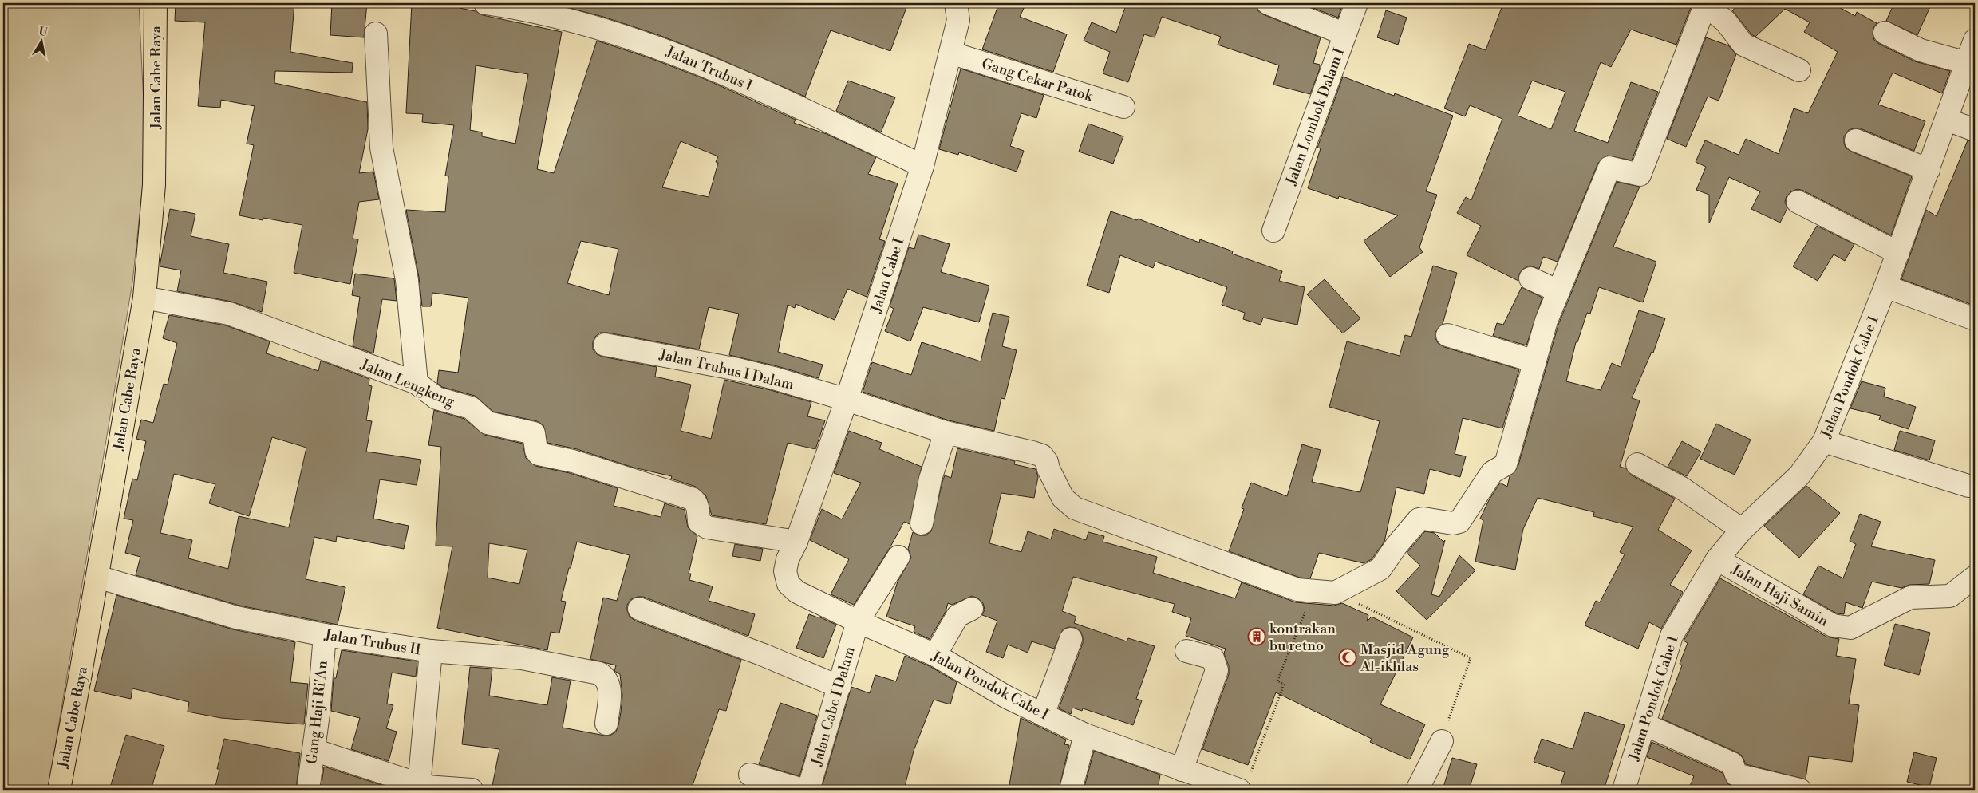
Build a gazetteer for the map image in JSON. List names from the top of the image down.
{
  "streets": {
    "main road": ["Jalan Cabe Raya"],
    "street": [
      "Jalan Trubus I",
      "Gang Cekar Patok",
      "Jalan Lombok Dalam I",
      "Jalan Cabe I",
      "Jalan Trubus I Dalam",
      "Jalan Pondok Cabe 1",
      "Jalan Lengkeng",
      "Jalan Haji Samin",
      "Jalan Trubus II",
      "Jalan Pondok Cabe I",
      "Jalan Cabe I Dalam",
      "Gang Haji Ri'An"
    ]
  },
  "crossings": [
    ["Jalan Trubus I", "Jalan Cabe I"],
    ["Jalan Cabe Raya", "Jalan Lengkeng"],
    ["Jalan Cabe Raya", "Jalan Trubus II"],
    ["Gang Cekar Patok", "Jalan Cabe I"],
    ["Jalan Cabe I", "Jalan Trubus I Dalam"],
    ["Jalan Cabe I", "Jalan Lengkeng"],
    ["Jalan Cabe I", "Jalan Pondok Cabe I"],
    ["Jalan Pondok Cabe 1", "Jalan Haji Samin"],
    ["Jalan Lengkeng", "Jalan Pondok Cabe I"],
    ["Jalan Trubus II", "Gang Haji Ri'An"],
    ["Jalan Pondok Cabe I", "Jalan Cabe I Dalam"]
  ],
  "places": {
    "building": ["kontrakan bu retno"],
    "mosque": ["Masjid Agung Al-ikhlas"]
  },
  "north": "top"
}
